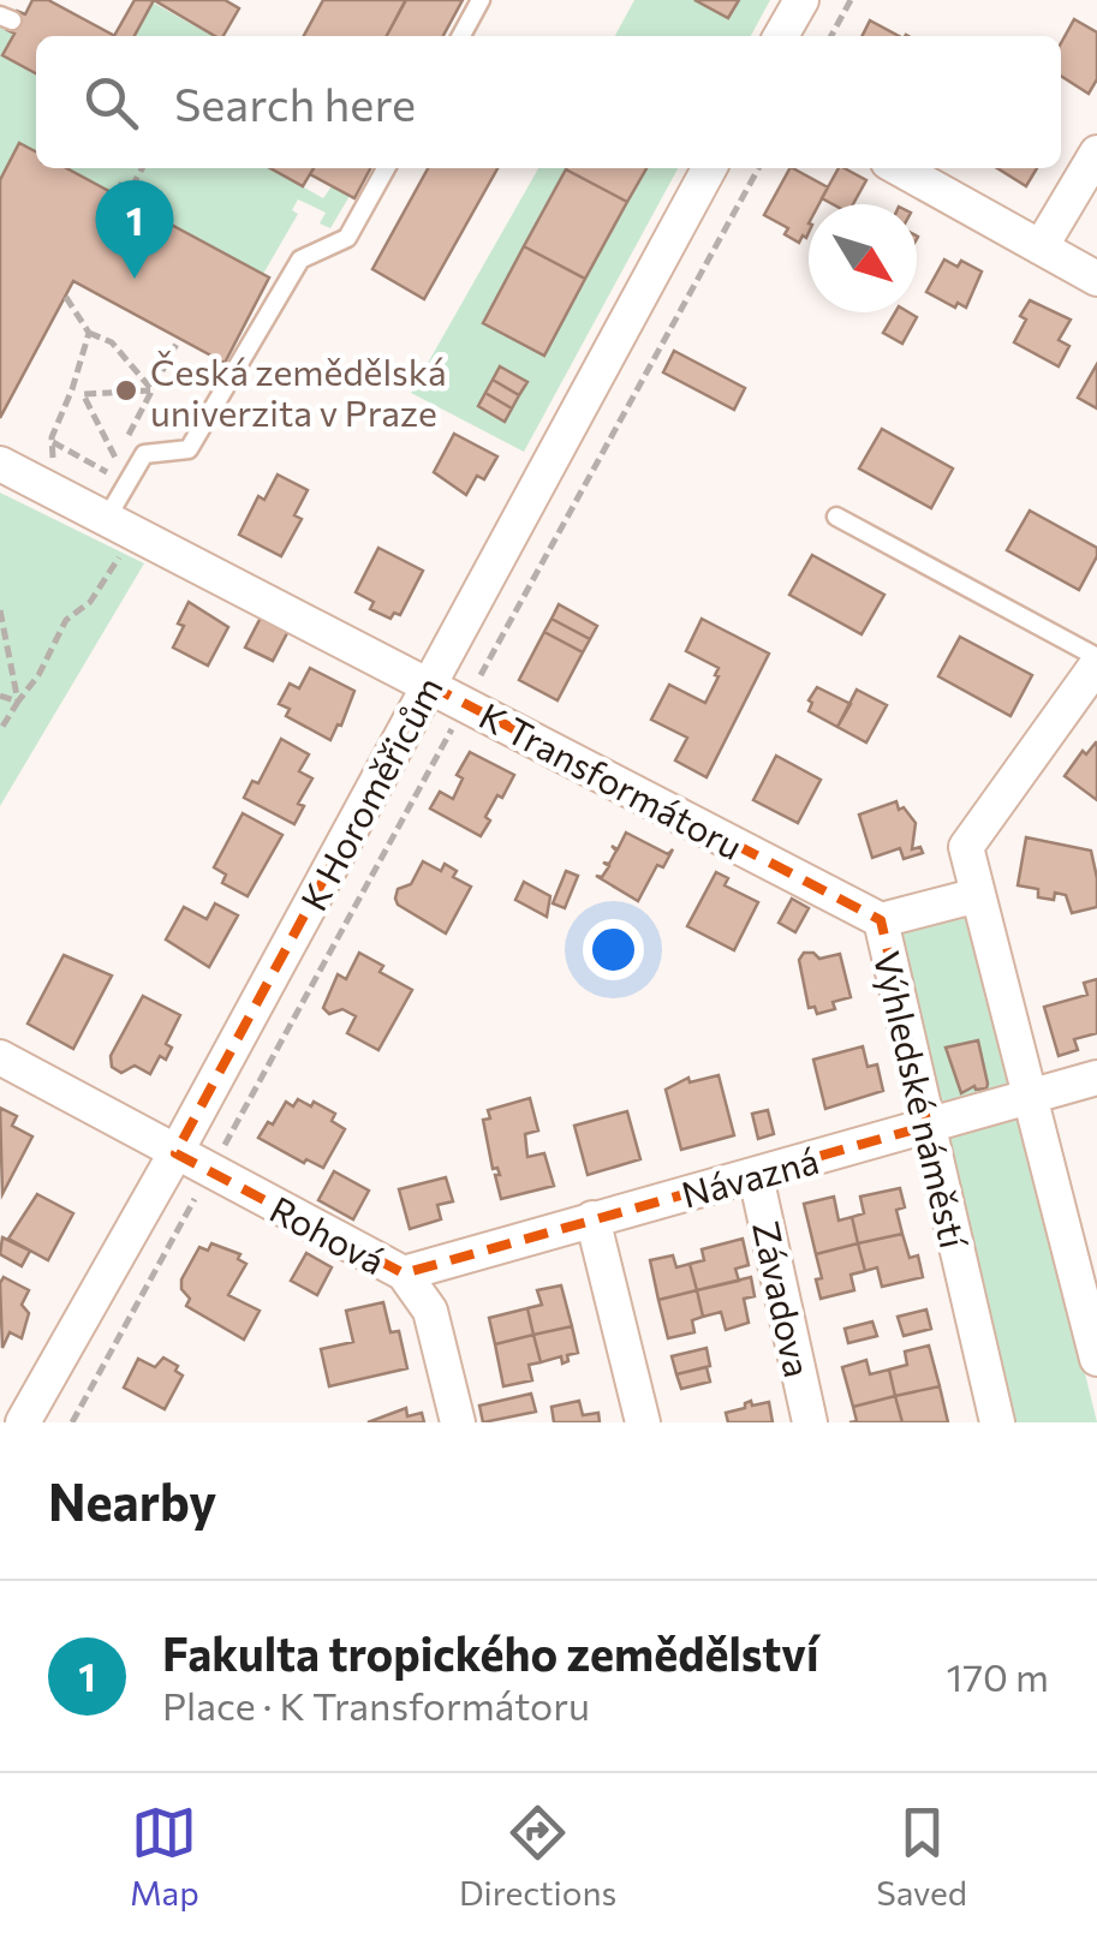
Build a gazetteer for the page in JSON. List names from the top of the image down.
{
  "streets": {
    "street": [
      "K Transformátoru",
      "K Horoměřicům",
      "Výhledské náměstí",
      "Návazná",
      "Rohová",
      "Závadova"
    ]
  },
  "crossings": [
    ["K Transformátoru", "K Horoměřicům"],
    ["K Transformátoru", "Výhledské náměstí"],
    ["K Horoměřicům", "Rohová"],
    ["Výhledské náměstí", "Návazná"],
    ["Návazná", "Rohová"],
    ["Návazná", "Závadova"]
  ],
  "places": ["Česká zemědělská univerzita v Praze"],
  "north": "bottom right",
  "page": {
    "search": "Search here",
    "pins": "1",
    "heading": "Nearby",
    "list": [
      {
        "mark": "1",
        "name": "Fakulta tropického zemědělství",
        "note": "Place · K Transformátoru",
        "value": "170 m"
      }
    ],
    "nav": ["Map", "Directions", "Saved"]
  }
}
